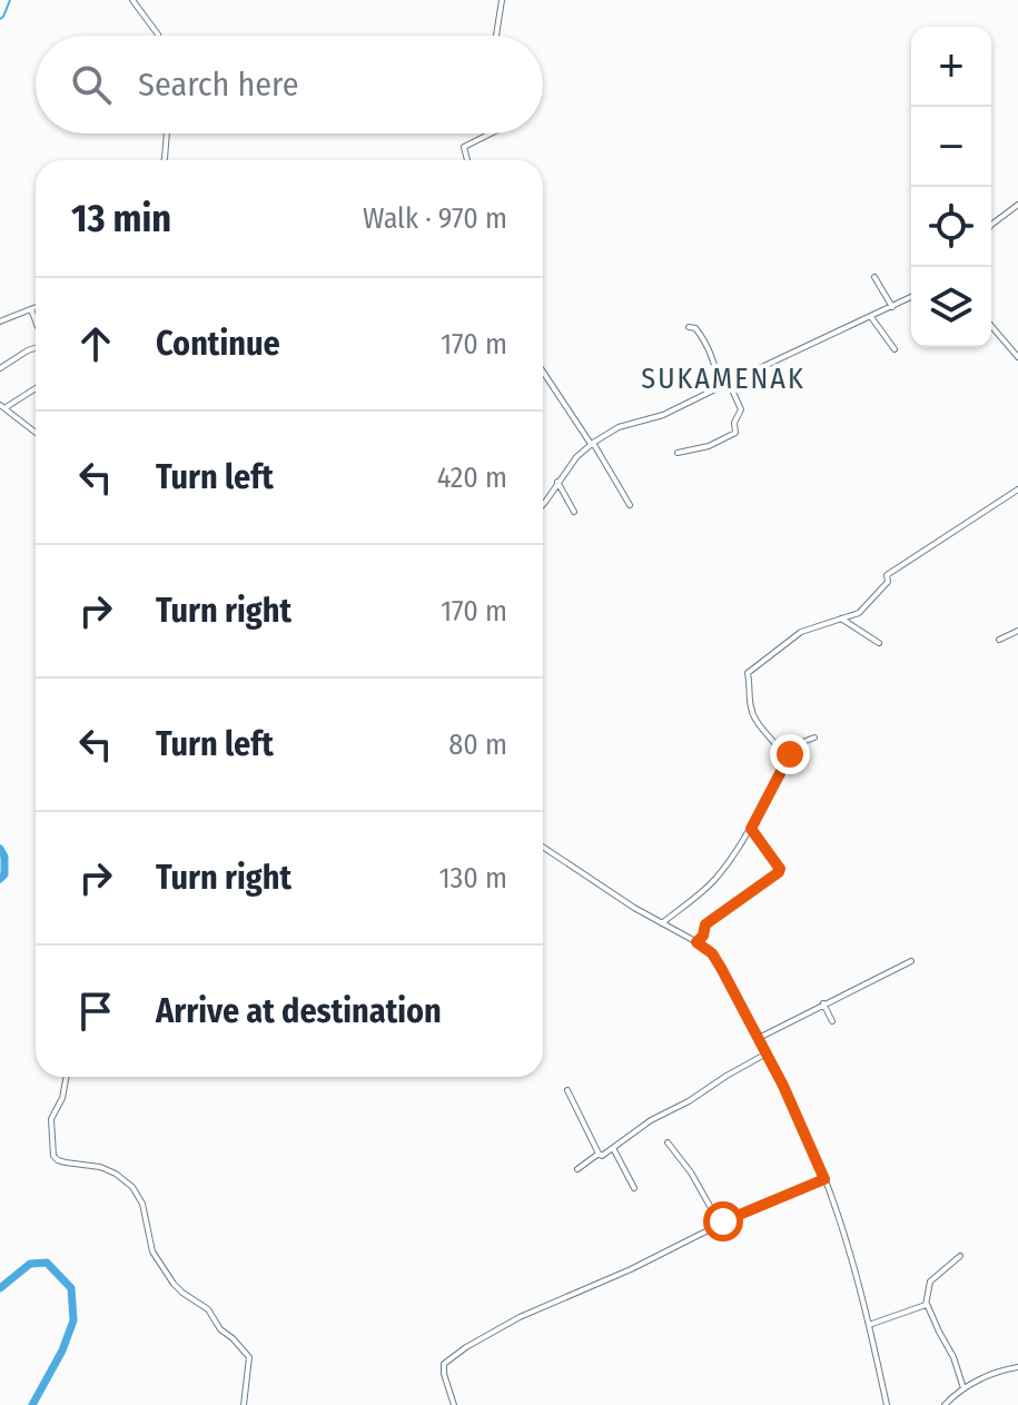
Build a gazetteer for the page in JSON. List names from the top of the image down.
{
  "districts": ["SUKAMENAK"],
  "page": {
    "map_buttons": ["+", "−"],
    "search": "Search here",
    "heading": ["13 min", "Walk · 970 m"],
    "list": [
      ["Continue", "170 m"],
      ["Turn left", "420 m"],
      ["Turn right", "170 m"],
      ["Turn left", "80 m"],
      ["Turn right", "130 m"],
      "Arrive at destination"
    ]
  }
}
